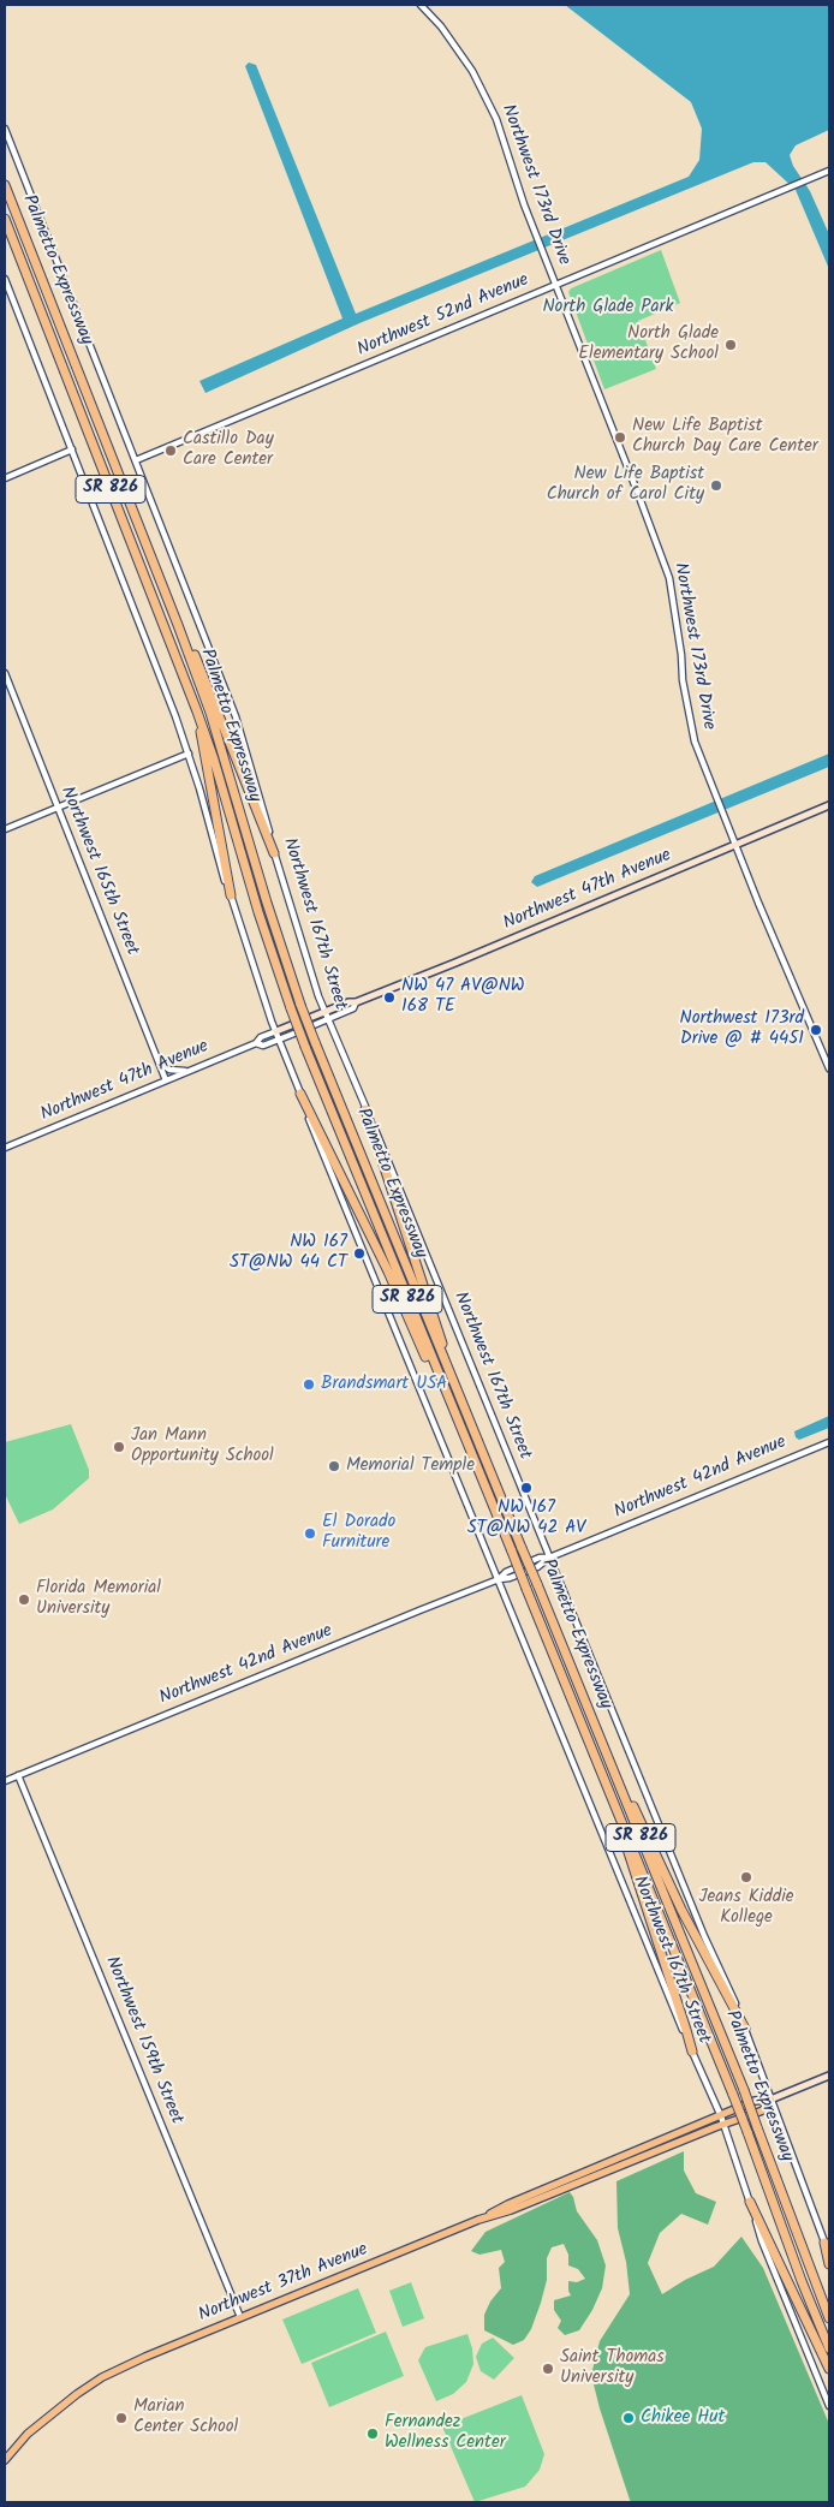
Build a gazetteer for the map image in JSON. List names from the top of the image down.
{
  "streets": {
    "highway": ["Palmetto Expressway", "SR 826"],
    "main road": ["Northwest 47th Avenue", "Northwest 37th Avenue"],
    "street": [
      "Northwest 173rd Drive",
      "Northwest 52nd Avenue",
      "Northwest 165th Street",
      "Northwest 167th Street",
      "Northwest 42nd Avenue",
      "Northwest 159th Street"
    ]
  },
  "crossings": [
    ["Northwest 173rd Drive", "Northwest 52nd Avenue"],
    ["Northwest 173rd Drive", "Northwest 47th Avenue"],
    ["Northwest 52nd Avenue", "Northwest 167th Street"],
    ["Northwest 165th Street", "Northwest 47th Avenue"],
    ["Northwest 47th Avenue", "Northwest 167th Street"],
    ["Northwest 167th Street", "Northwest 42nd Avenue"],
    ["Northwest 167th Street", "Northwest 37th Avenue"],
    ["Northwest 42nd Avenue", "Northwest 159th Street"],
    ["Northwest 159th Street", "Northwest 37th Avenue"]
  ],
  "parks": ["North Glade Park"],
  "places": [
    "North Glade Elementary School",
    "New Life Baptist Church Day Care Center",
    "Castillo Day Care Center",
    "New Life Baptist Church of Carol City",
    "NW 47 AV@NW 168 TE",
    "Northwest 173rd Drive @ # 4451",
    "NW 167 ST@NW 44 CT",
    "Brandsmart USA",
    "Jan Mann Opportunity School",
    "Memorial Temple",
    "NW 167 ST@NW 42 AV",
    "El Dorado Furniture",
    "Florida Memorial University",
    "Jeans Kiddie Kollege",
    "Saint Thomas University",
    "Marian Center School",
    "Chikee Hut",
    "Fernandez Wellness Center"
  ]
}
